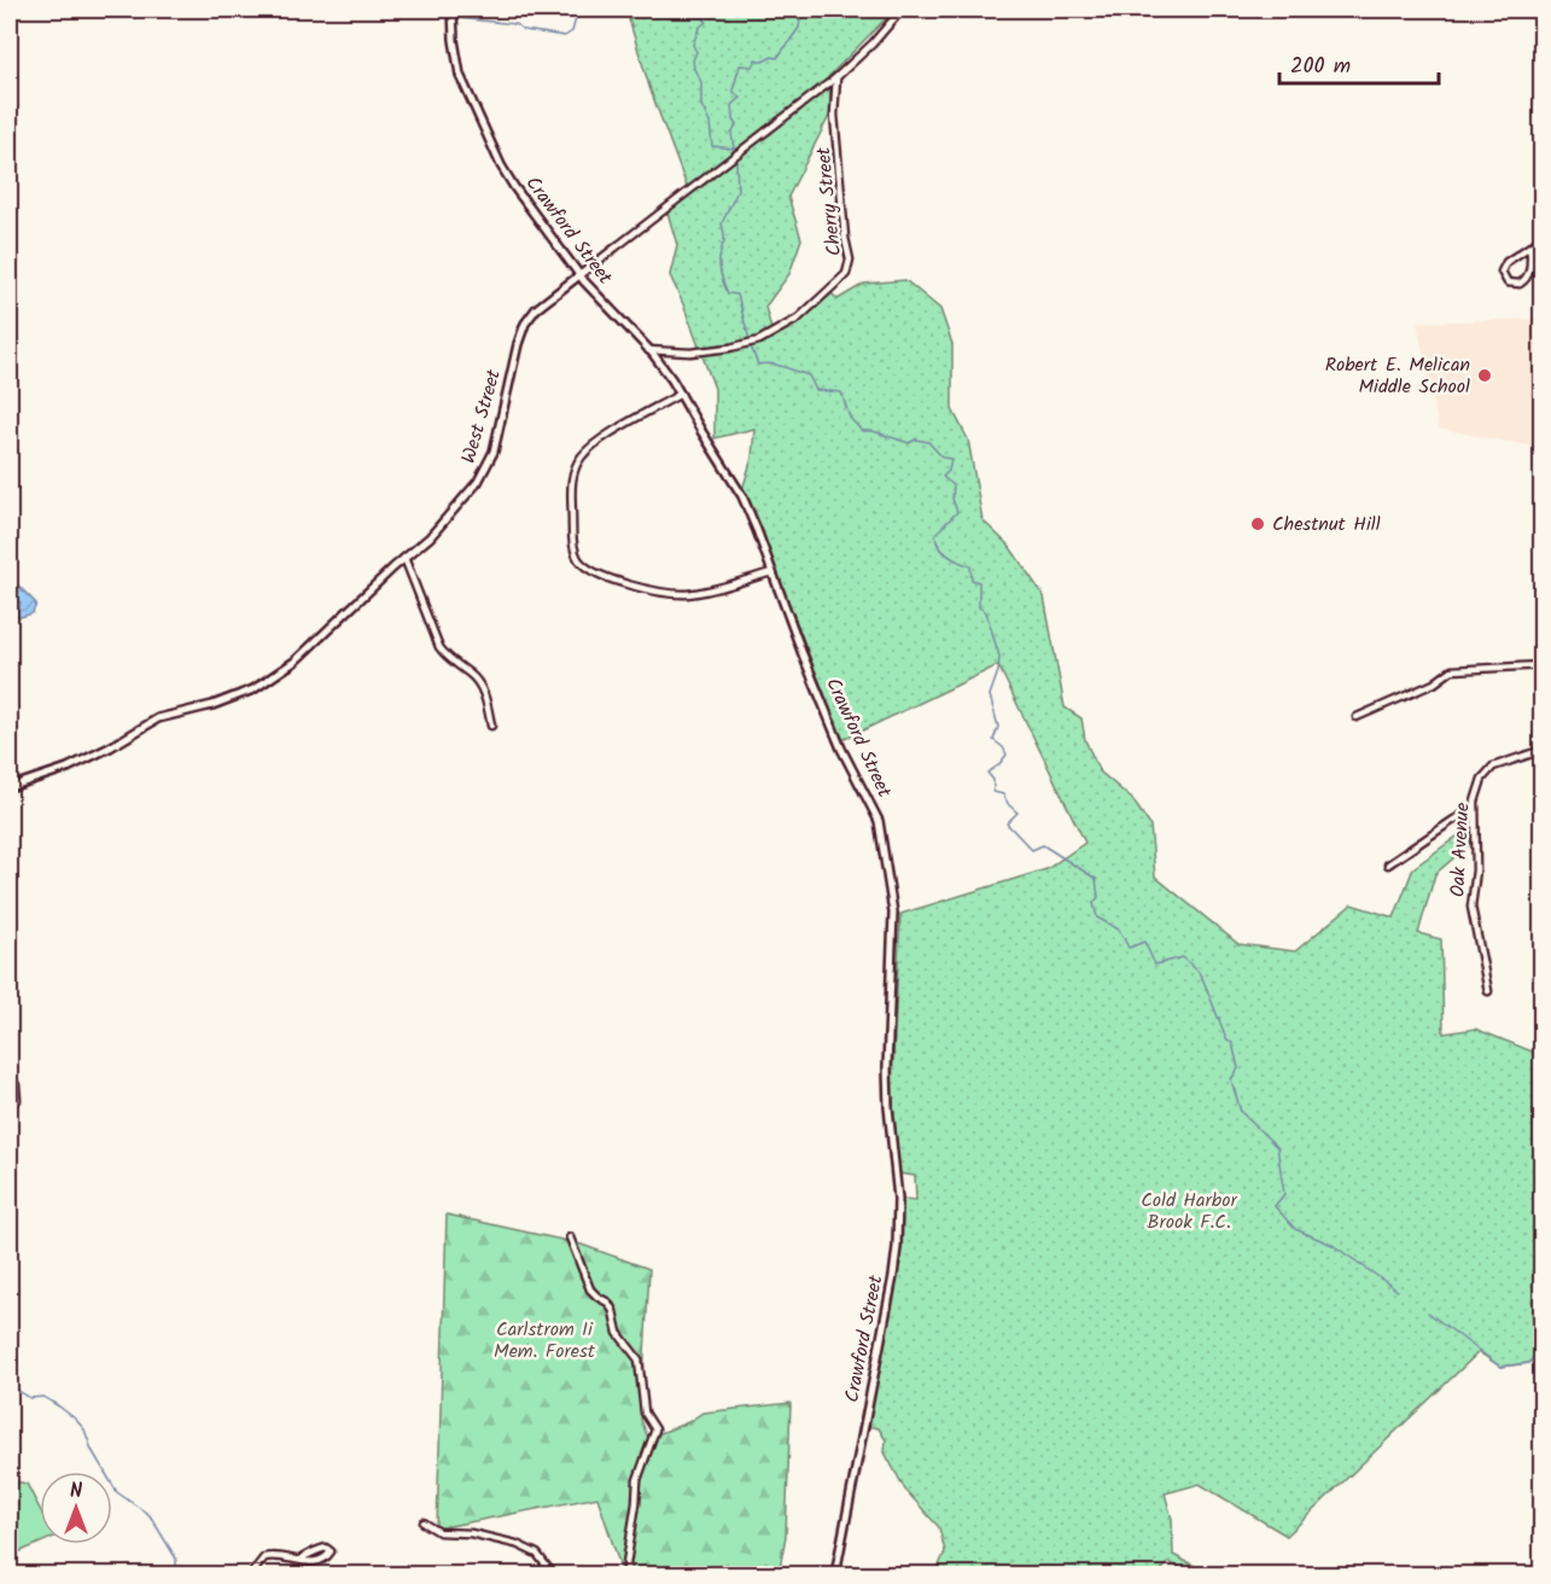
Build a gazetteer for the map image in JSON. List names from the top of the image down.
{
  "streets": {
    "street": [
      "Cherry Street",
      "Crawford Street",
      "West Street",
      "Oak Avenue"
    ]
  },
  "crossings": [
    ["Cherry Street", "Crawford Street"],
    ["Cherry Street", "West Street"],
    ["Crawford Street", "West Street"]
  ],
  "parks": ["Cold Harbor Brook F.C.", "Carlstrom Ii Mem. Forest"],
  "places": ["Robert E. Melican Middle School", "Chestnut Hill"],
  "scale_bar": "200 m",
  "north": "top"
}
